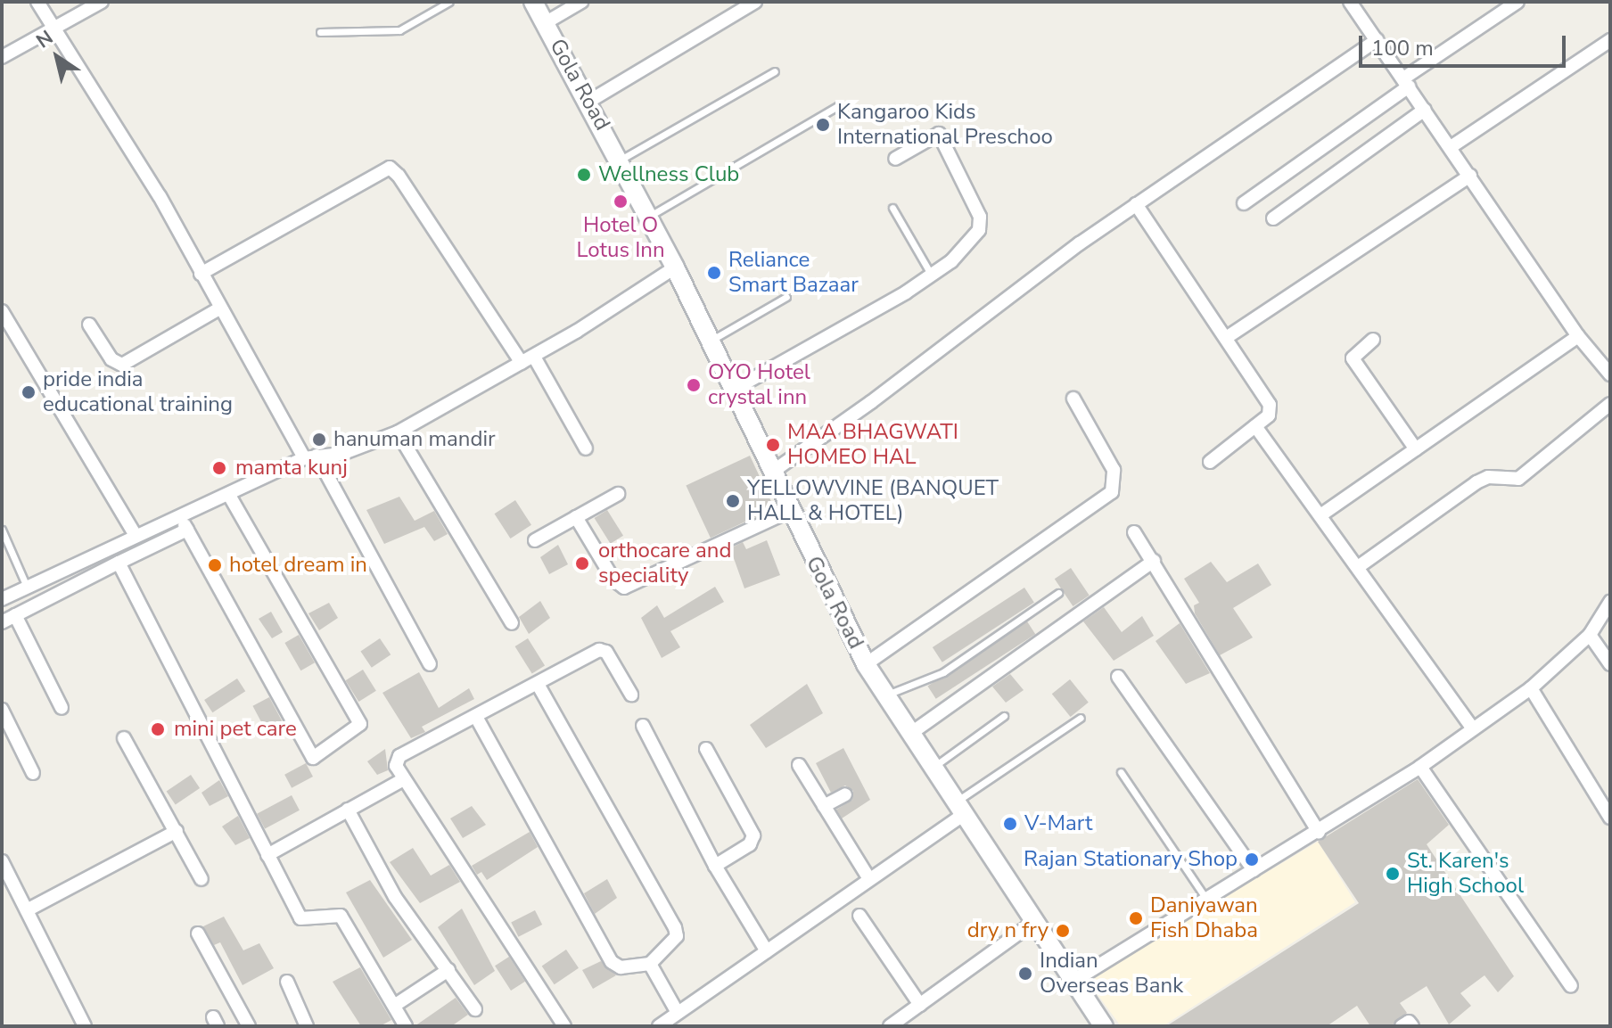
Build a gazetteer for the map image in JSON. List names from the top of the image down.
{
  "streets": {
    "street": ["Gola Road"]
  },
  "places": [
    "Kangaroo Kids International Preschoo",
    "Wellness Club",
    "Hotel O Lotus Inn",
    "Reliance Smart Bazaar",
    "OYO Hotel crystal inn",
    "pride india educational training",
    "hanuman mandir",
    "MAA BHAGWATI HOMEO HAL",
    "mamta kunj",
    "YELLOWVINE (BANQUET HALL & HOTEL)",
    "orthocare and speciality",
    "hotel dream in",
    "mini pet care",
    "V-Mart",
    "Rajan Stationary Shop",
    "St. Karen's High School",
    "Daniyawan Fish Dhaba",
    "dry n fry",
    "Indian Overseas Bank"
  ],
  "scale_bar": "100 m",
  "north": "top left"
}
